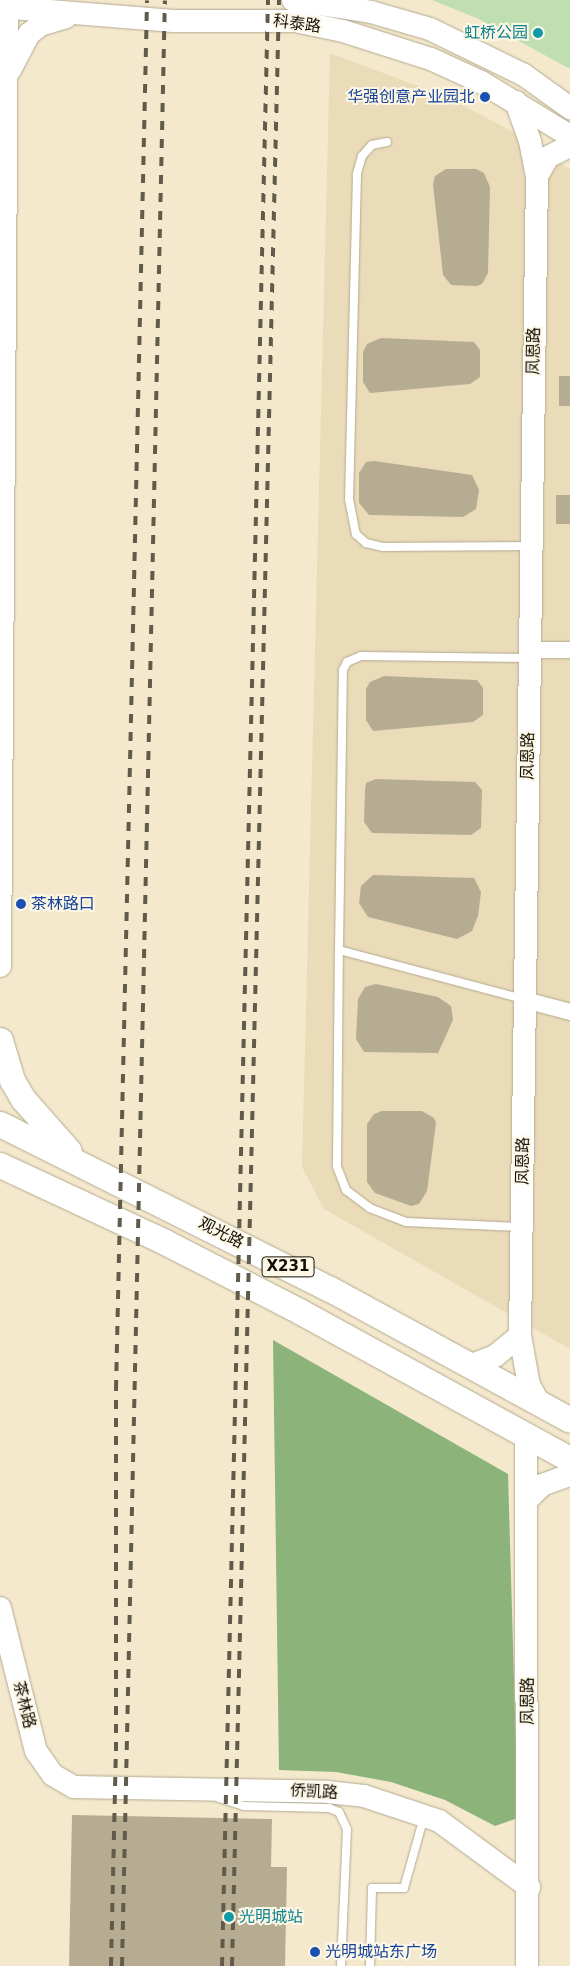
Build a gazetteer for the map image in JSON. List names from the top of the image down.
{
  "streets": {
    "main road": ["观光路", "X231"],
    "street": [
      "科泰路",
      "凤恩路",
      "茶林路",
      "侨凯路"
    ]
  },
  "crossings": [
    ["科泰路", "凤恩路"],
    ["凤恩路", "观光路"],
    ["凤恩路", "侨凯路"],
    ["茶林路", "侨凯路"]
  ],
  "places": [
    "虹桥公园",
    "华强创意产业园北",
    "茶林路口",
    "光明城站",
    "光明城站东广场"
  ]
}
